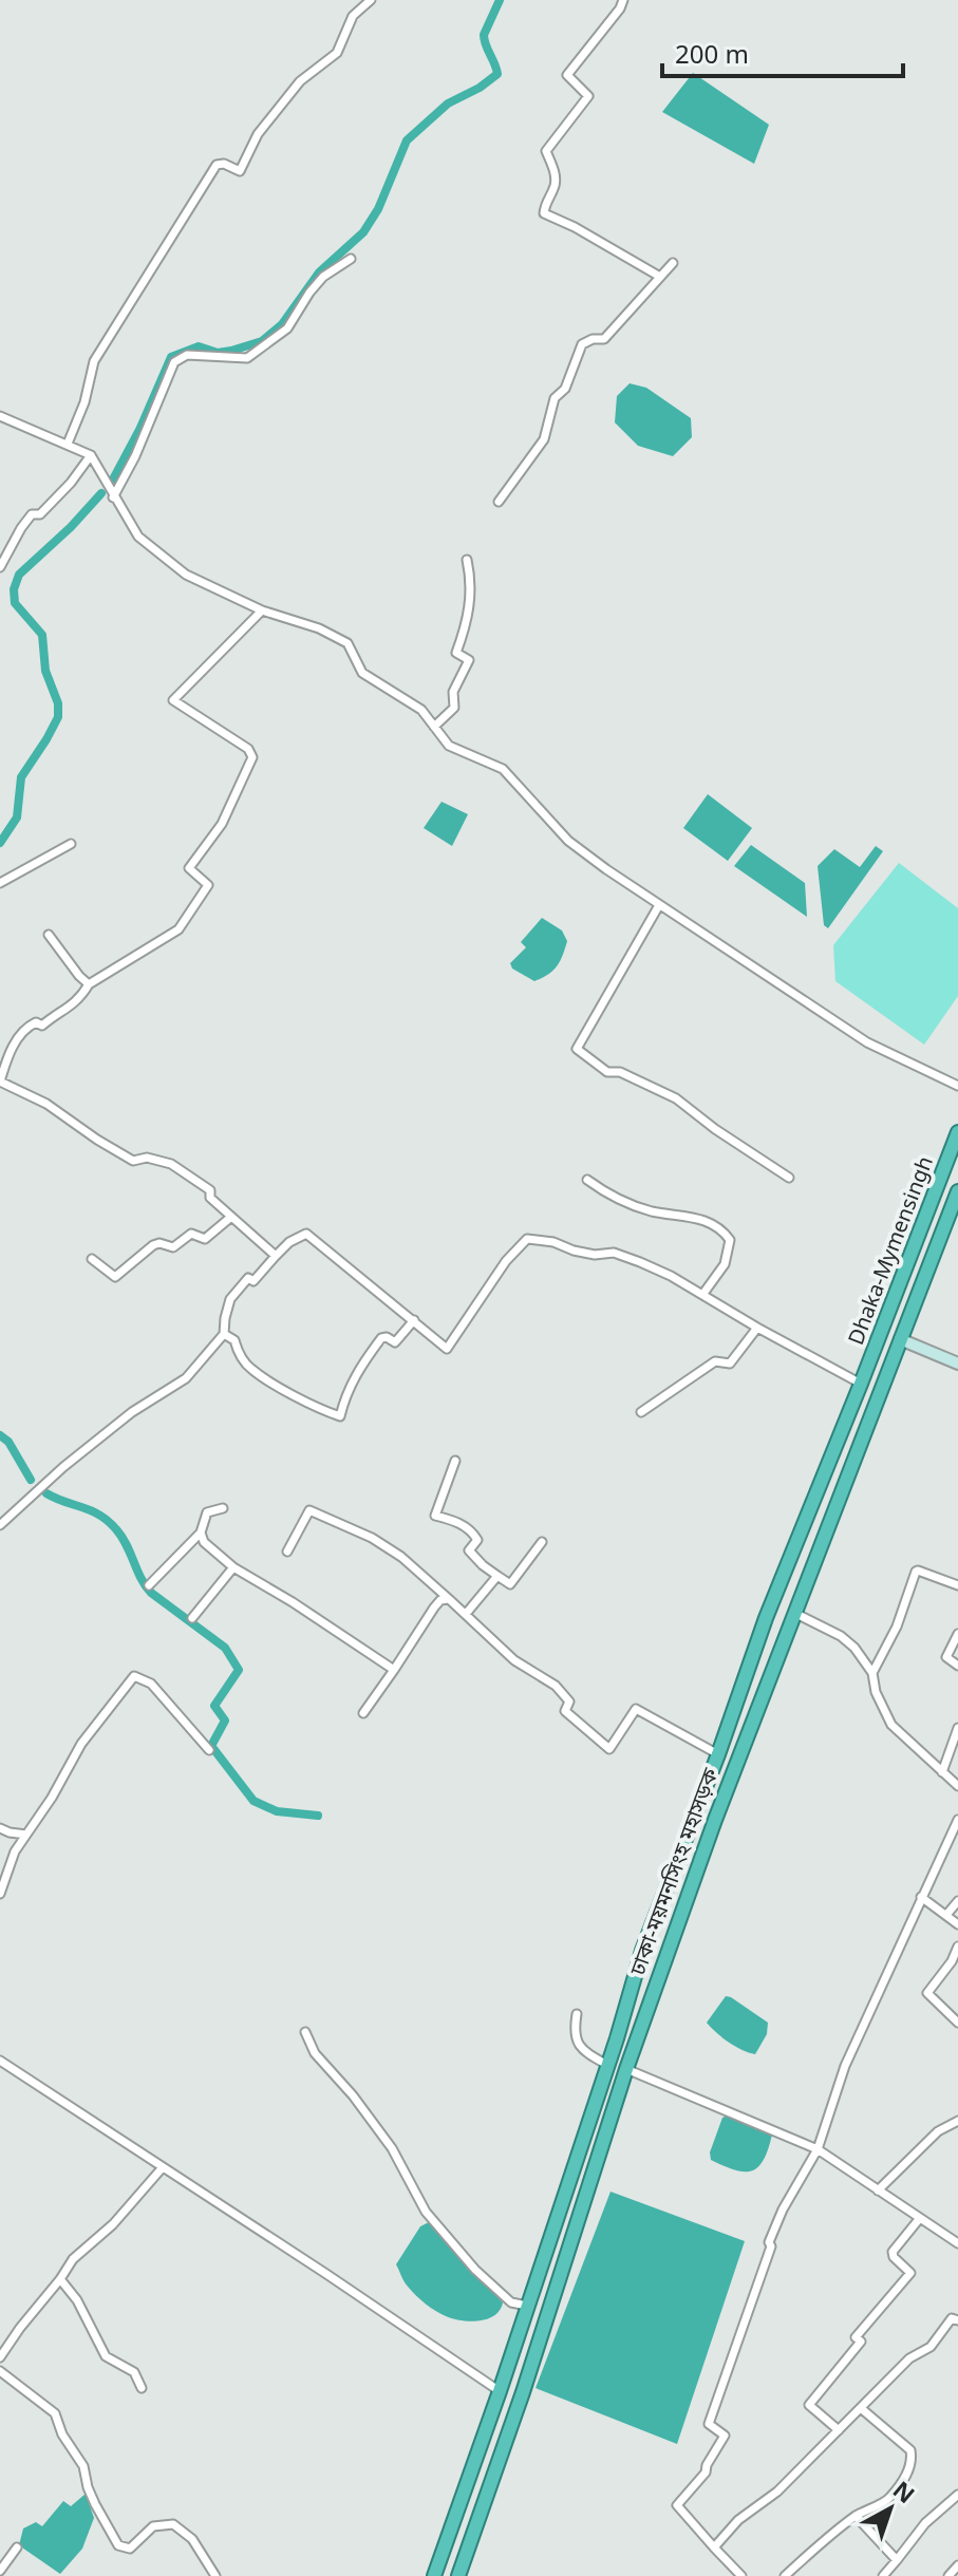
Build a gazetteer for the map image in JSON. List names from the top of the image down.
{
  "streets": {
    "highway": ["Dhaka-Mymensingh", "ঢাকা-ময়মনসিংহ মহাসড়ক"]
  },
  "crossings": [
    ["Dhaka-Mymensingh", "ঢাকা-ময়মনসিংহ মহাসড়ক"]
  ],
  "scale_bar": "200 m",
  "north": "top right"
}
